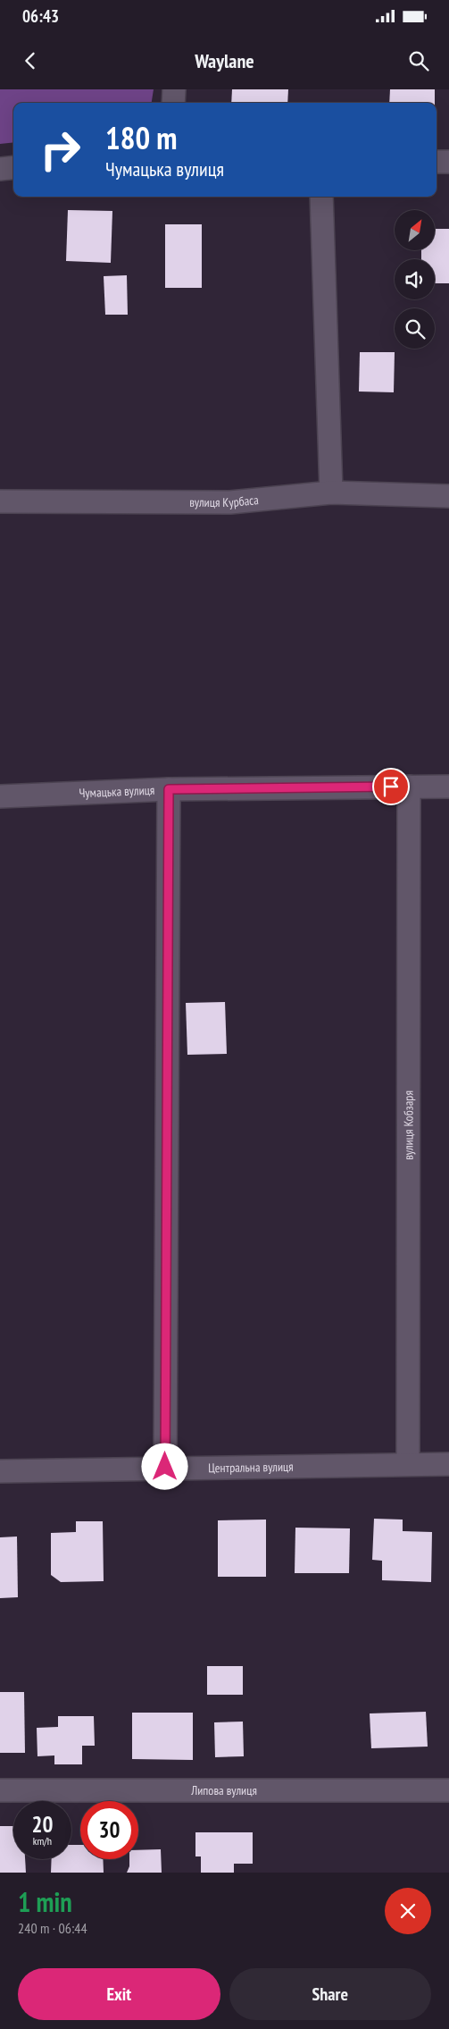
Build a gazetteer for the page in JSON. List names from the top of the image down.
{
  "streets": {
    "street": [
      "вулиця Курбаса",
      "Чумацька вулиця",
      "вулиця Кобзаря",
      "Центральна вулиця",
      "Липова вулиця"
    ]
  },
  "crossings": [
    ["Чумацька вулиця", "вулиця Кобзаря"],
    ["вулиця Кобзаря", "Центральна вулиця"]
  ],
  "north": "top right",
  "page": {
    "status": "06:43",
    "header": "Waylane",
    "turn": ["180 m", "Чумацька вулиця"],
    "speed": "20 km/h",
    "limit": "30",
    "heading": ["1 min", "240 m · 06:44"],
    "buttons": ["Exit", "Share"]
  }
}
